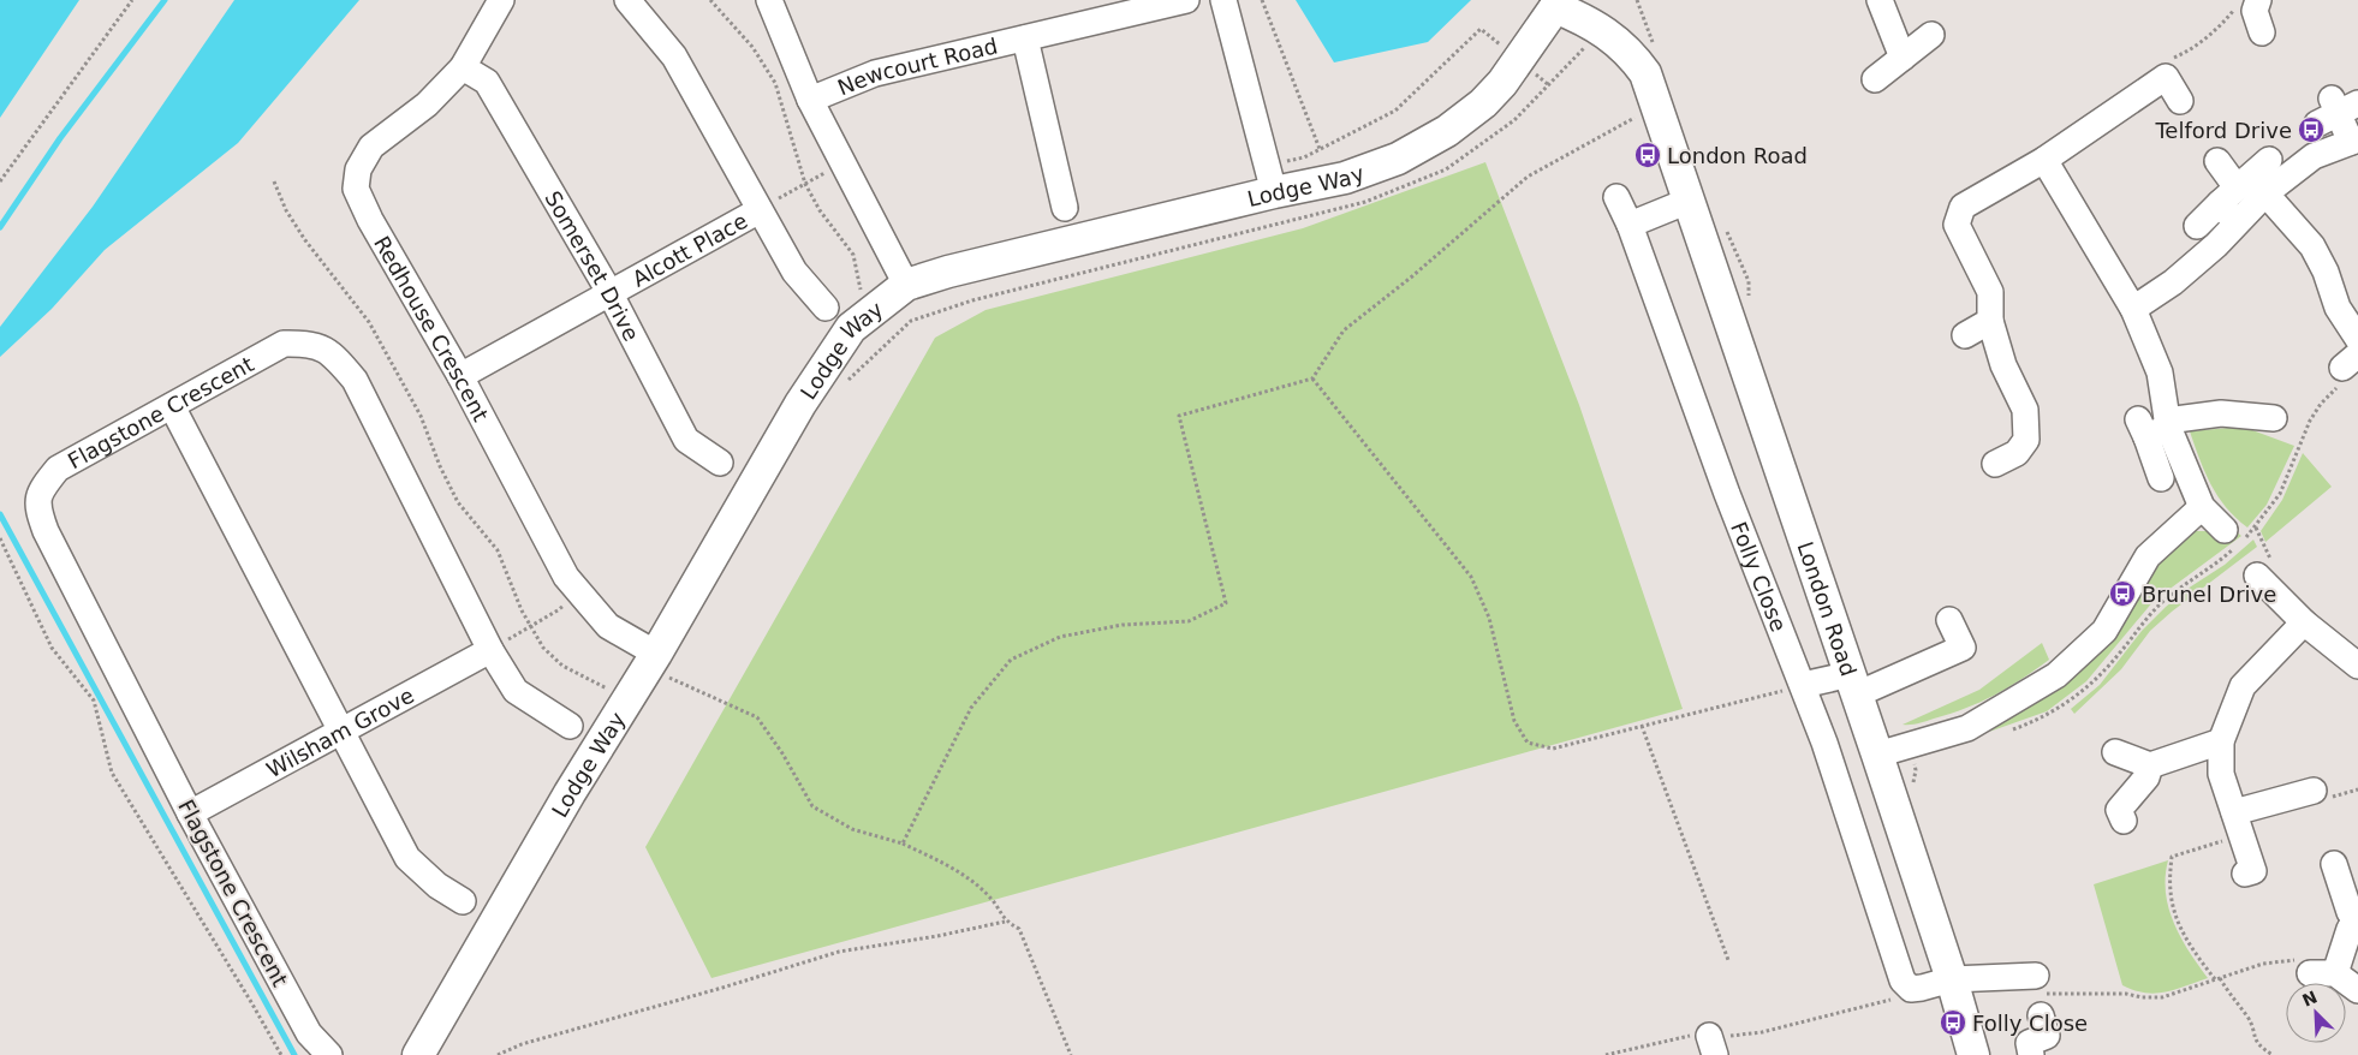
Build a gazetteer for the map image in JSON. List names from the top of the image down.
{
  "streets": {
    "main road": ["Lodge Way", "London Road"],
    "street": [
      "Newcourt Road",
      "Alcott Place",
      "Somerset Drive",
      "Redhouse Crescent",
      "Flagstone Crescent",
      "Folly Close",
      "Wilsham Grove"
    ]
  },
  "crossings": [
    ["Lodge Way", "Redhouse Crescent"],
    ["Lodge Way", "London Road"],
    ["Alcott Place", "Somerset Drive"],
    ["Alcott Place", "Redhouse Crescent"],
    ["Somerset Drive", "Redhouse Crescent"],
    ["Flagstone Crescent", "Wilsham Grove"]
  ],
  "places": {
    "bus stop": [
      "Telford Drive",
      "London Road",
      "Brunel Drive",
      "Folly Close"
    ]
  },
  "north": "top left"
}
